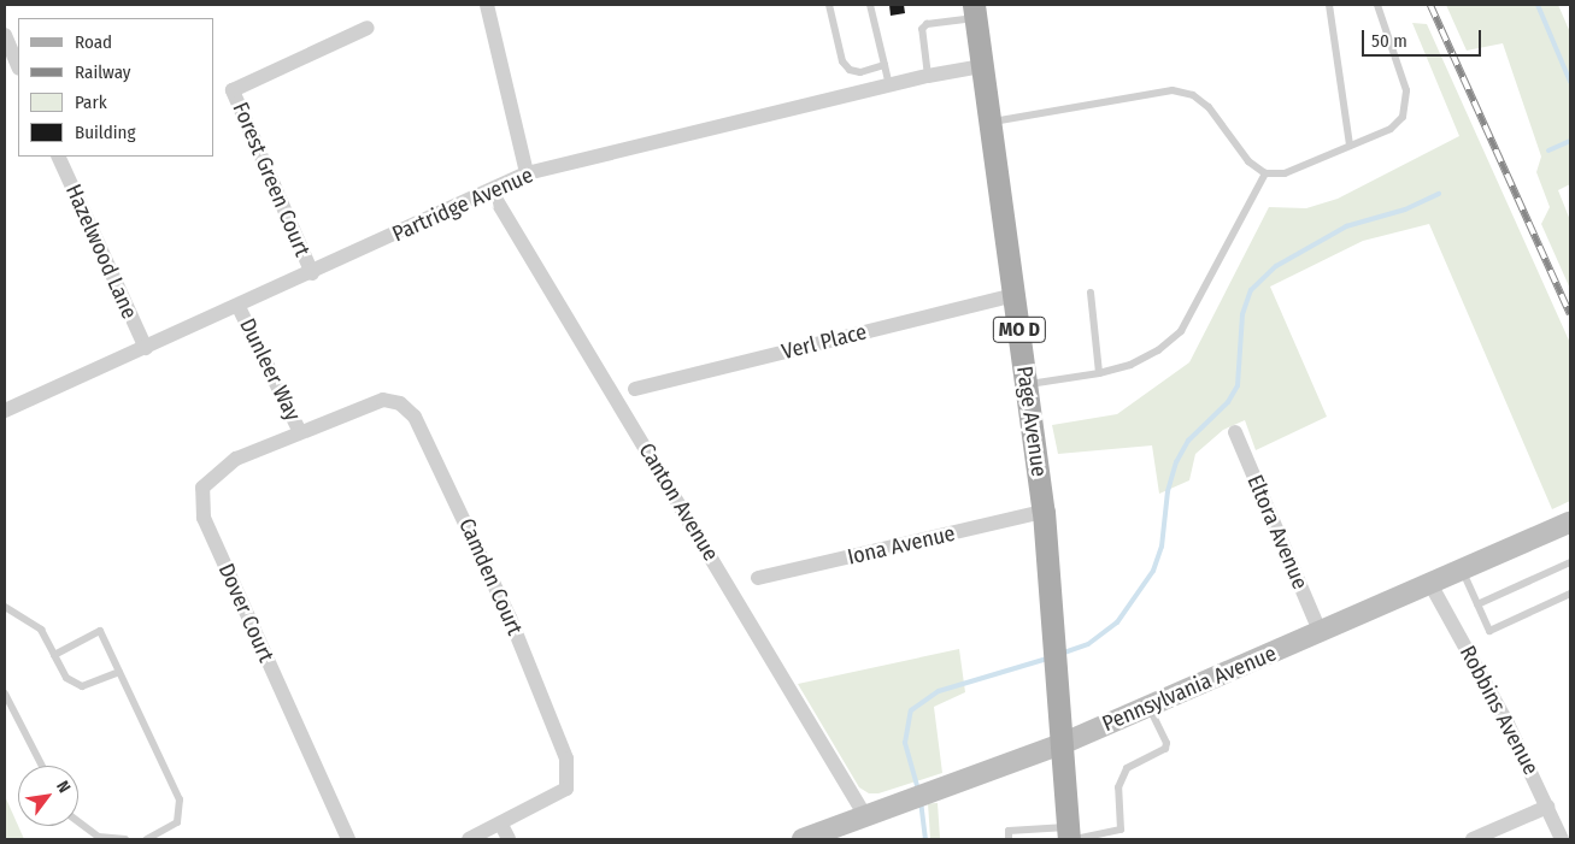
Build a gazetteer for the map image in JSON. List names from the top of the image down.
{
  "streets": {
    "main road": ["MO D", "Page Avenue"],
    "street": [
      "Forest Green Court",
      "Partridge Avenue",
      "Hazelwood Lane",
      "Verl Place",
      "Dunleer Way",
      "Canton Avenue",
      "Eltora Avenue",
      "Iona Avenue",
      "Camden Court",
      "Dover Court",
      "Pennsylvania Avenue",
      "Robbins Avenue"
    ]
  },
  "crossings": [
    ["Forest Green Court", "Partridge Avenue"],
    ["Partridge Avenue", "Hazelwood Lane"],
    ["Partridge Avenue", "Dunleer Way"],
    ["Partridge Avenue", "Page Avenue"],
    ["Partridge Avenue", "Canton Avenue"],
    ["Verl Place", "Page Avenue"],
    ["Dunleer Way", "Camden Court"],
    ["Dunleer Way", "Dover Court"],
    ["Page Avenue", "Iona Avenue"],
    ["Page Avenue", "Pennsylvania Avenue"],
    ["Canton Avenue", "Pennsylvania Avenue"],
    ["Eltora Avenue", "Pennsylvania Avenue"],
    ["Camden Court", "Dover Court"],
    ["Pennsylvania Avenue", "Robbins Avenue"]
  ],
  "legend": [
    "Road",
    "Railway",
    "Park",
    "Building"
  ],
  "scale_bar": "50 m",
  "north": "top right"
}
